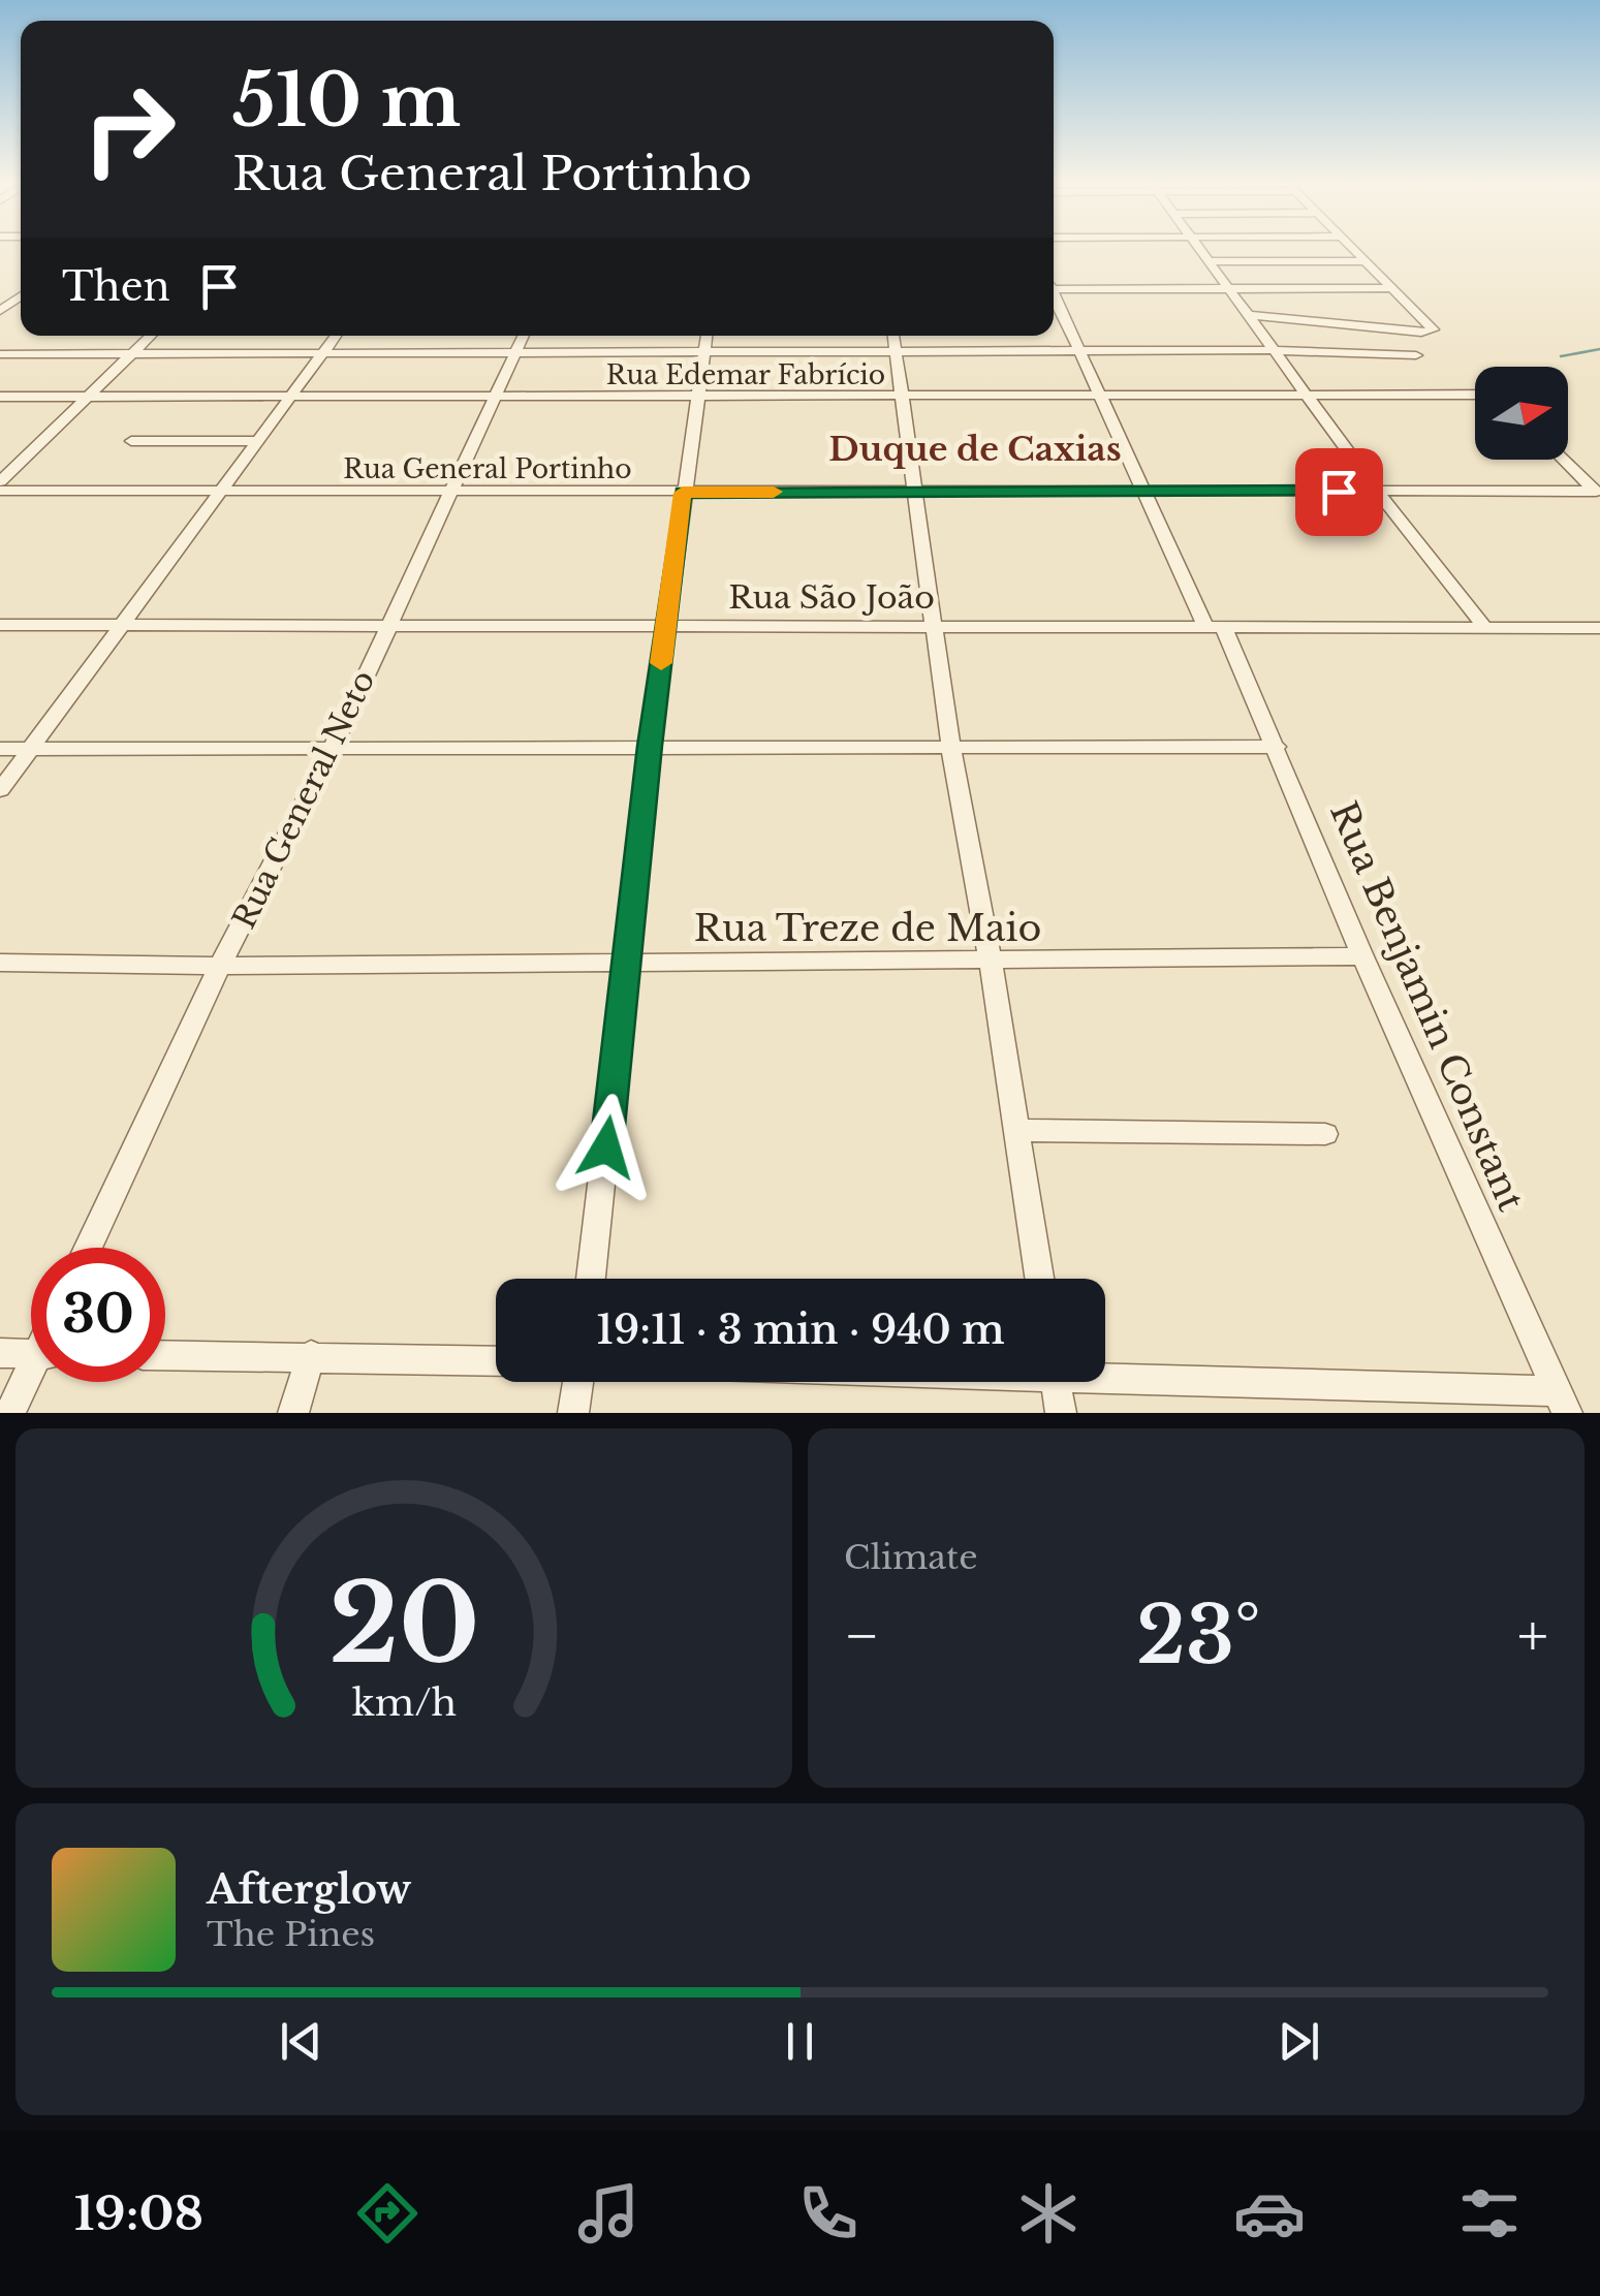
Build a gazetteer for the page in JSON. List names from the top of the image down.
{
  "streets": {
    "street": [
      "Rua Edemar Fabrício",
      "Rua General Portinho",
      "Rua São João",
      "Rua General Neto",
      "Rua Treze de Maio",
      "Rua Benjamin Constant"
    ]
  },
  "crossings": [
    ["Rua Edemar Fabrício", "Rua General Neto"],
    ["Rua Edemar Fabrício", "Rua Benjamin Constant"],
    ["Rua General Portinho", "Rua General Neto"],
    ["Rua General Portinho", "Rua Benjamin Constant"],
    ["Rua São João", "Rua General Neto"],
    ["Rua São João", "Rua Benjamin Constant"],
    ["Rua General Neto", "Rua Treze de Maio"],
    ["Rua Treze de Maio", "Rua Benjamin Constant"]
  ],
  "districts": ["Duque de Caxias"],
  "north": "right",
  "page": {
    "turn": ["510 m", "Rua General Portinho"],
    "then": "Then",
    "limit": "30",
    "trip": "19:11 · 3 min · 940 m",
    "tile": "Climate",
    "heat": ["−", "23°", "+"],
    "song": ["Afterglow", "The Pines"],
    "tabs": "19:08",
    "gauge": ["20", "km/h"]
  }
}
